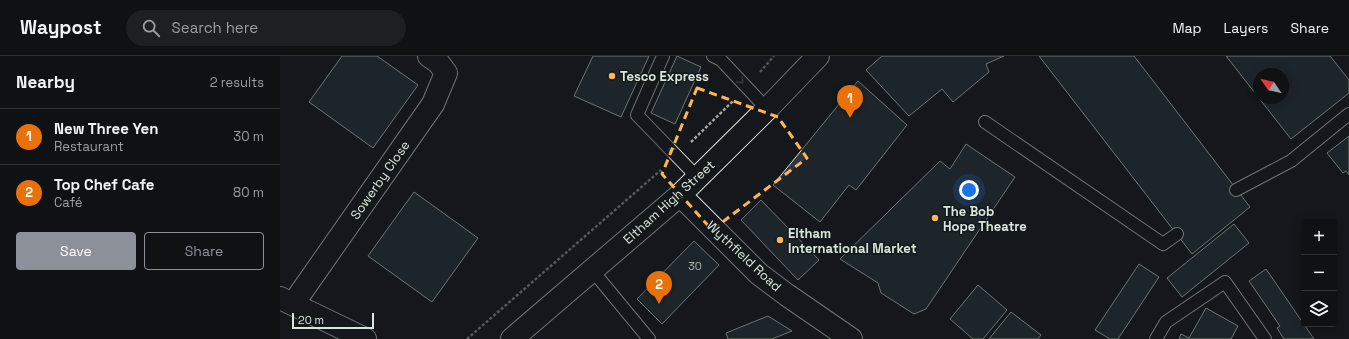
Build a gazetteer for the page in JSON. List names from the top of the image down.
{
  "streets": {
    "street": ["Sowerby Close", "Eltham High Street", "Wythfield Road"]
  },
  "crossings": [
    ["Eltham High Street", "Wythfield Road"]
  ],
  "places": ["Tesco Express", "The Bob Hope Theatre", "Eltham International Market"],
  "house_numbers": ["30"],
  "scale_bar": "20 m",
  "north": "top left",
  "page": {
    "header": "Waypost",
    "search": "Search here",
    "nav": ["Map", "Layers", "Share"],
    "heading": ["Nearby", "2 results"],
    "pins": ["1", "2"],
    "list": [
      {
        "mark": "1",
        "name": "New Three Yen",
        "note": "Restaurant",
        "value": "30 m"
      },
      {
        "mark": "2",
        "name": "Top Chef Cafe",
        "note": "Café",
        "value": "80 m"
      }
    ],
    "map_buttons": ["+", "−"],
    "buttons": ["Save", "Share"],
    "scale": "20 m"
  }
}
